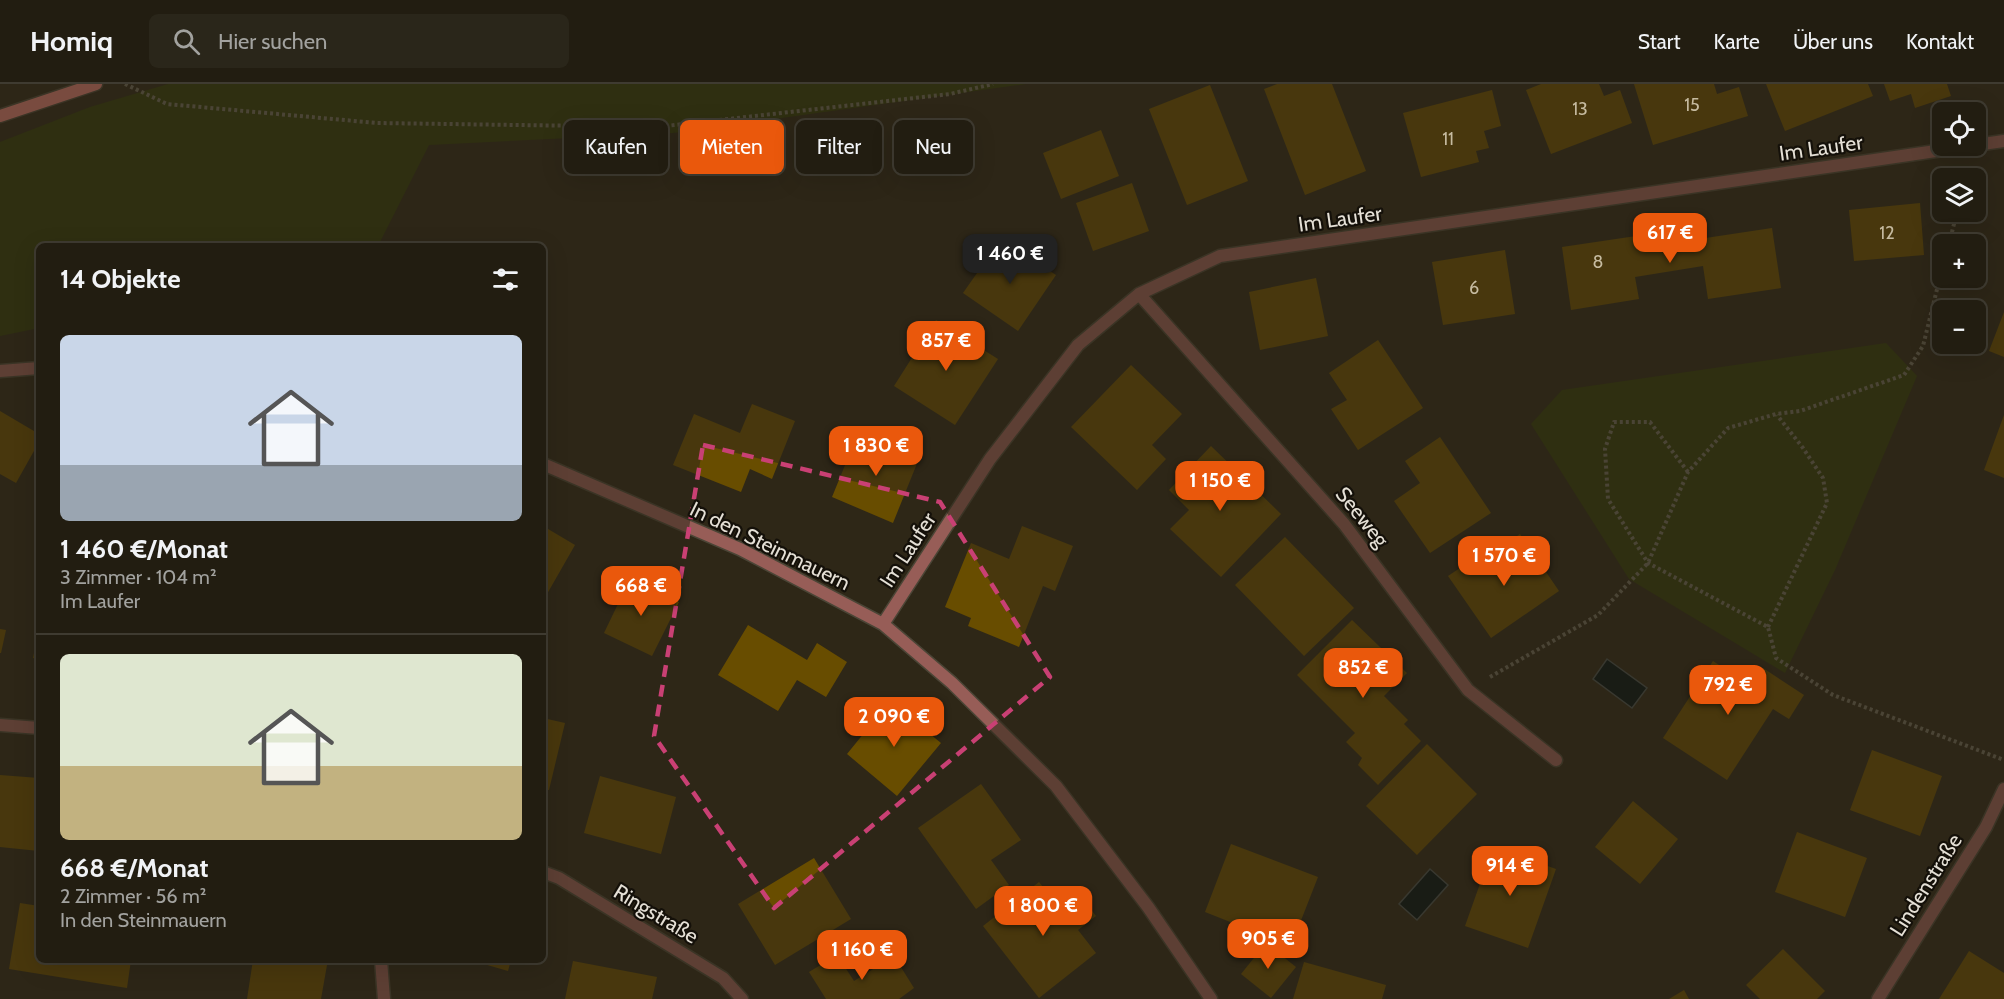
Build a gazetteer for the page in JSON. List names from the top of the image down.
{
  "streets": {
    "street": [
      "Im Laufer",
      "Seeweg",
      "In den Steinmauern",
      "Lindenstraße",
      "Ringstraße"
    ]
  },
  "crossings": [
    ["Im Laufer", "Seeweg"],
    ["Im Laufer", "In den Steinmauern"]
  ],
  "house_numbers": [
    "15",
    "13",
    "11",
    "12",
    "8",
    "6"
  ],
  "page": {
    "header": "Homiq",
    "search": "Hier suchen",
    "nav": [
      "Start",
      "Karte",
      "Über uns",
      "Kontakt"
    ],
    "map_buttons": ["+", "−"],
    "chip": [
      "Kaufen",
      "Mieten",
      "Filter",
      "Neu"
    ],
    "price": [
      "617 €",
      "1 460 €",
      "857 €",
      "1 830 €",
      "1 150 €",
      "1 570 €",
      "668 €",
      "852 €",
      "792 €",
      "2 090 €",
      "914 €",
      "1 800 €",
      "905 €",
      "1 160 €"
    ],
    "heading": "14 Objekte",
    "list": [
      {
        "name": "1 460 €/Monat",
        "note": "3 Zimmer · 104 m² · Im Laufer"
      },
      {
        "name": "668 €/Monat",
        "note": "2 Zimmer · 56 m² · In den Steinmauern"
      }
    ]
  }
}
